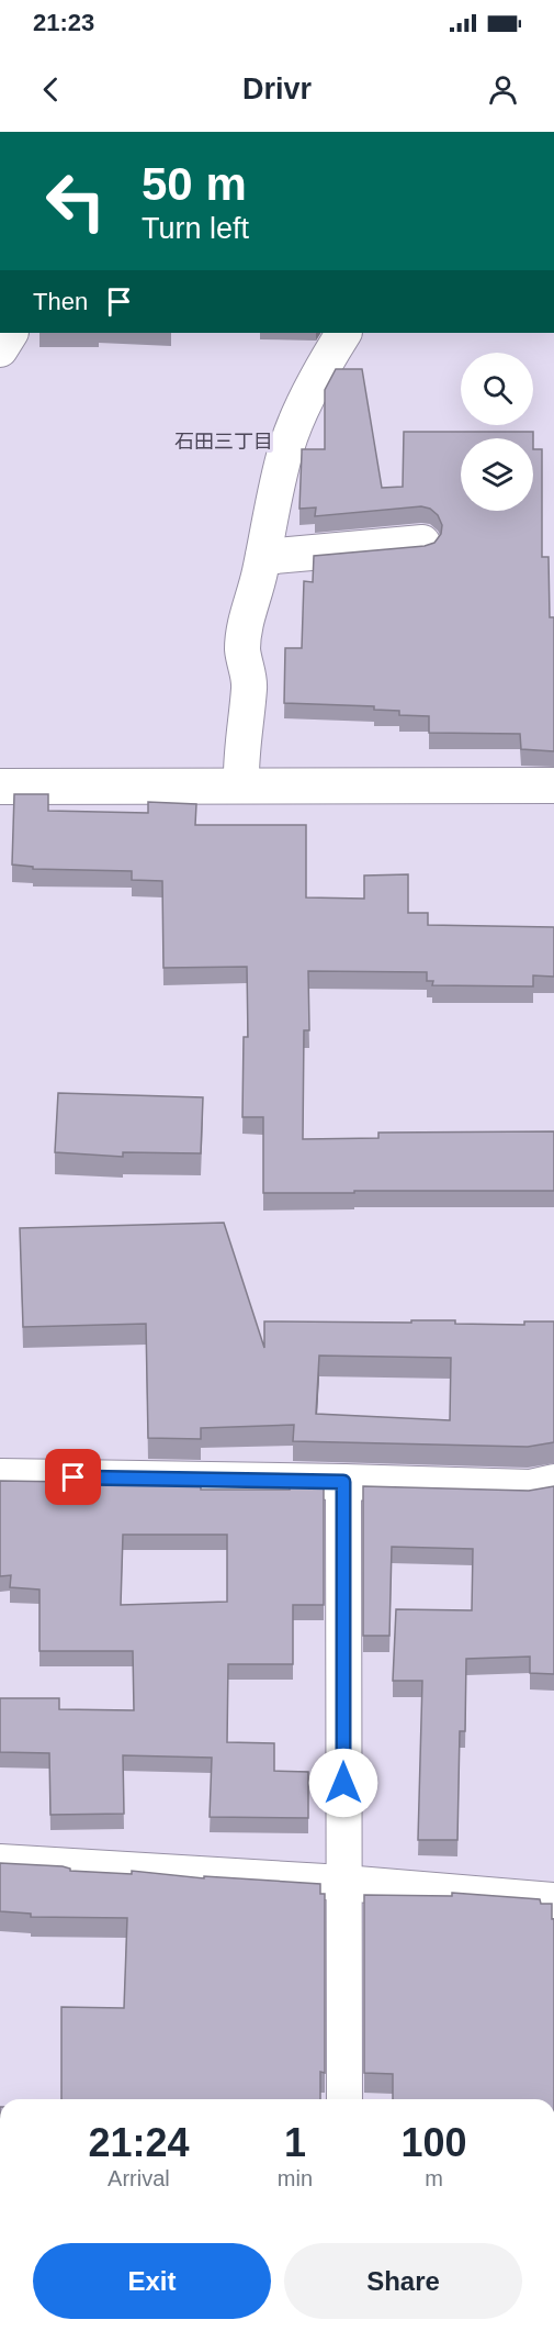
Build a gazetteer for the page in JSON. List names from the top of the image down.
{
  "districts": ["石田三丁目"],
  "page": {
    "status": "21:23",
    "header": "Drivr",
    "turn": ["50 m", "Turn left"],
    "then": "Then",
    "eta": [
      "21:24",
      "Arrival",
      "1",
      "min",
      "100",
      "m"
    ],
    "buttons": ["Exit", "Share"]
  }
}
